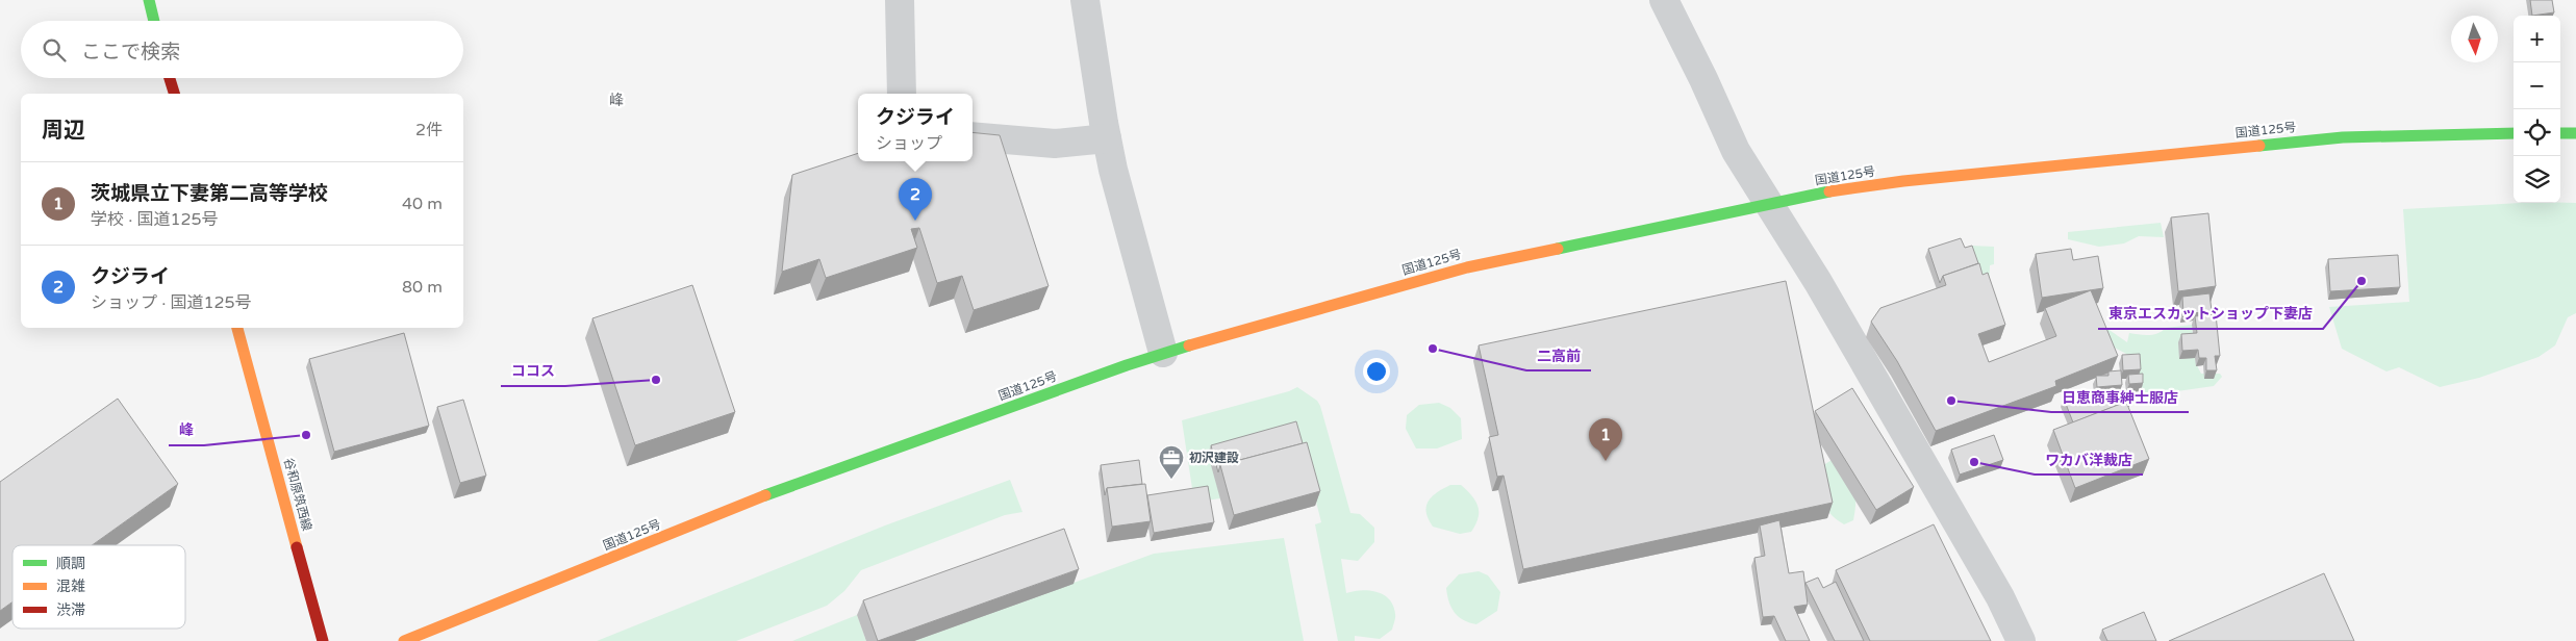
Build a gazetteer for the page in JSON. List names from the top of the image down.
{
  "streets": {
    "main road": ["国道125号", "谷和原筑西線"]
  },
  "districts": ["峰"],
  "places": {
    "other": [
      "東京エスカットショップ下妻店",
      "二高前",
      "ココス",
      "日恵商事紳士服店",
      "峰",
      "ワカバ洋裁店"
    ],
    "office": ["初沢建設"]
  },
  "legend": ["順調", "混雑", "渋滞"],
  "north": "bottom",
  "page": {
    "map_buttons": ["+", "−"],
    "search": "ここで検索",
    "popup": ["クジライ", "ショップ"],
    "heading": ["周辺", "2件"],
    "list": [
      {
        "mark": "1",
        "name": "茨城県立下妻第二高等学校",
        "note": "学校 · 国道125号",
        "value": "40 m"
      },
      {
        "mark": "2",
        "name": "クジライ",
        "note": "ショップ · 国道125号",
        "value": "80 m"
      }
    ],
    "pins": ["2", "1"]
  }
}
